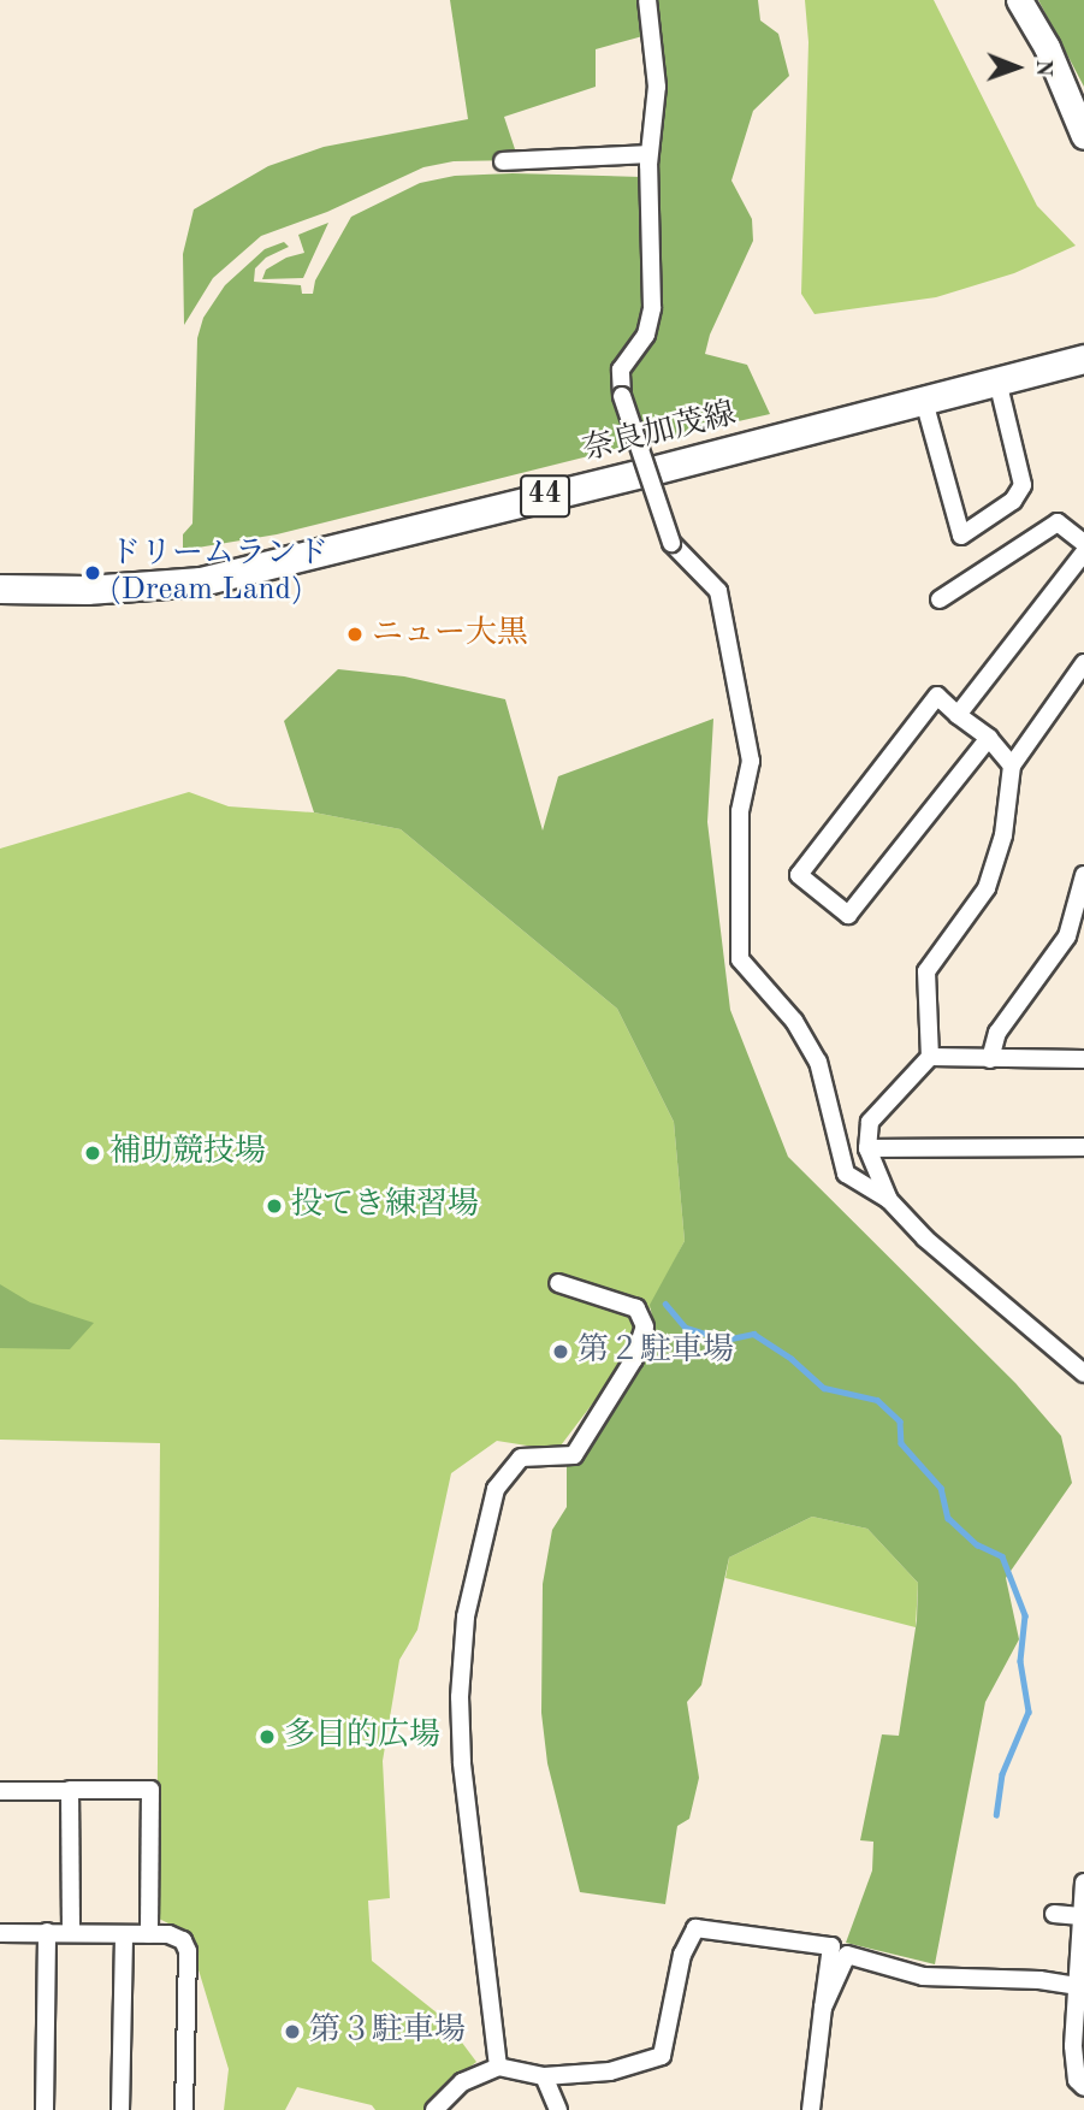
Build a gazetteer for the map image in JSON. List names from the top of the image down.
{
  "streets": {
    "main road": ["奈良加茂線", "44"]
  },
  "places": [
    "ドリームランド (Dream Land)",
    "ニュー大黒",
    "補助競技場",
    "投てき練習場",
    "第２駐車場",
    "多目的広場",
    "第３駐車場"
  ],
  "north": "right"
}
